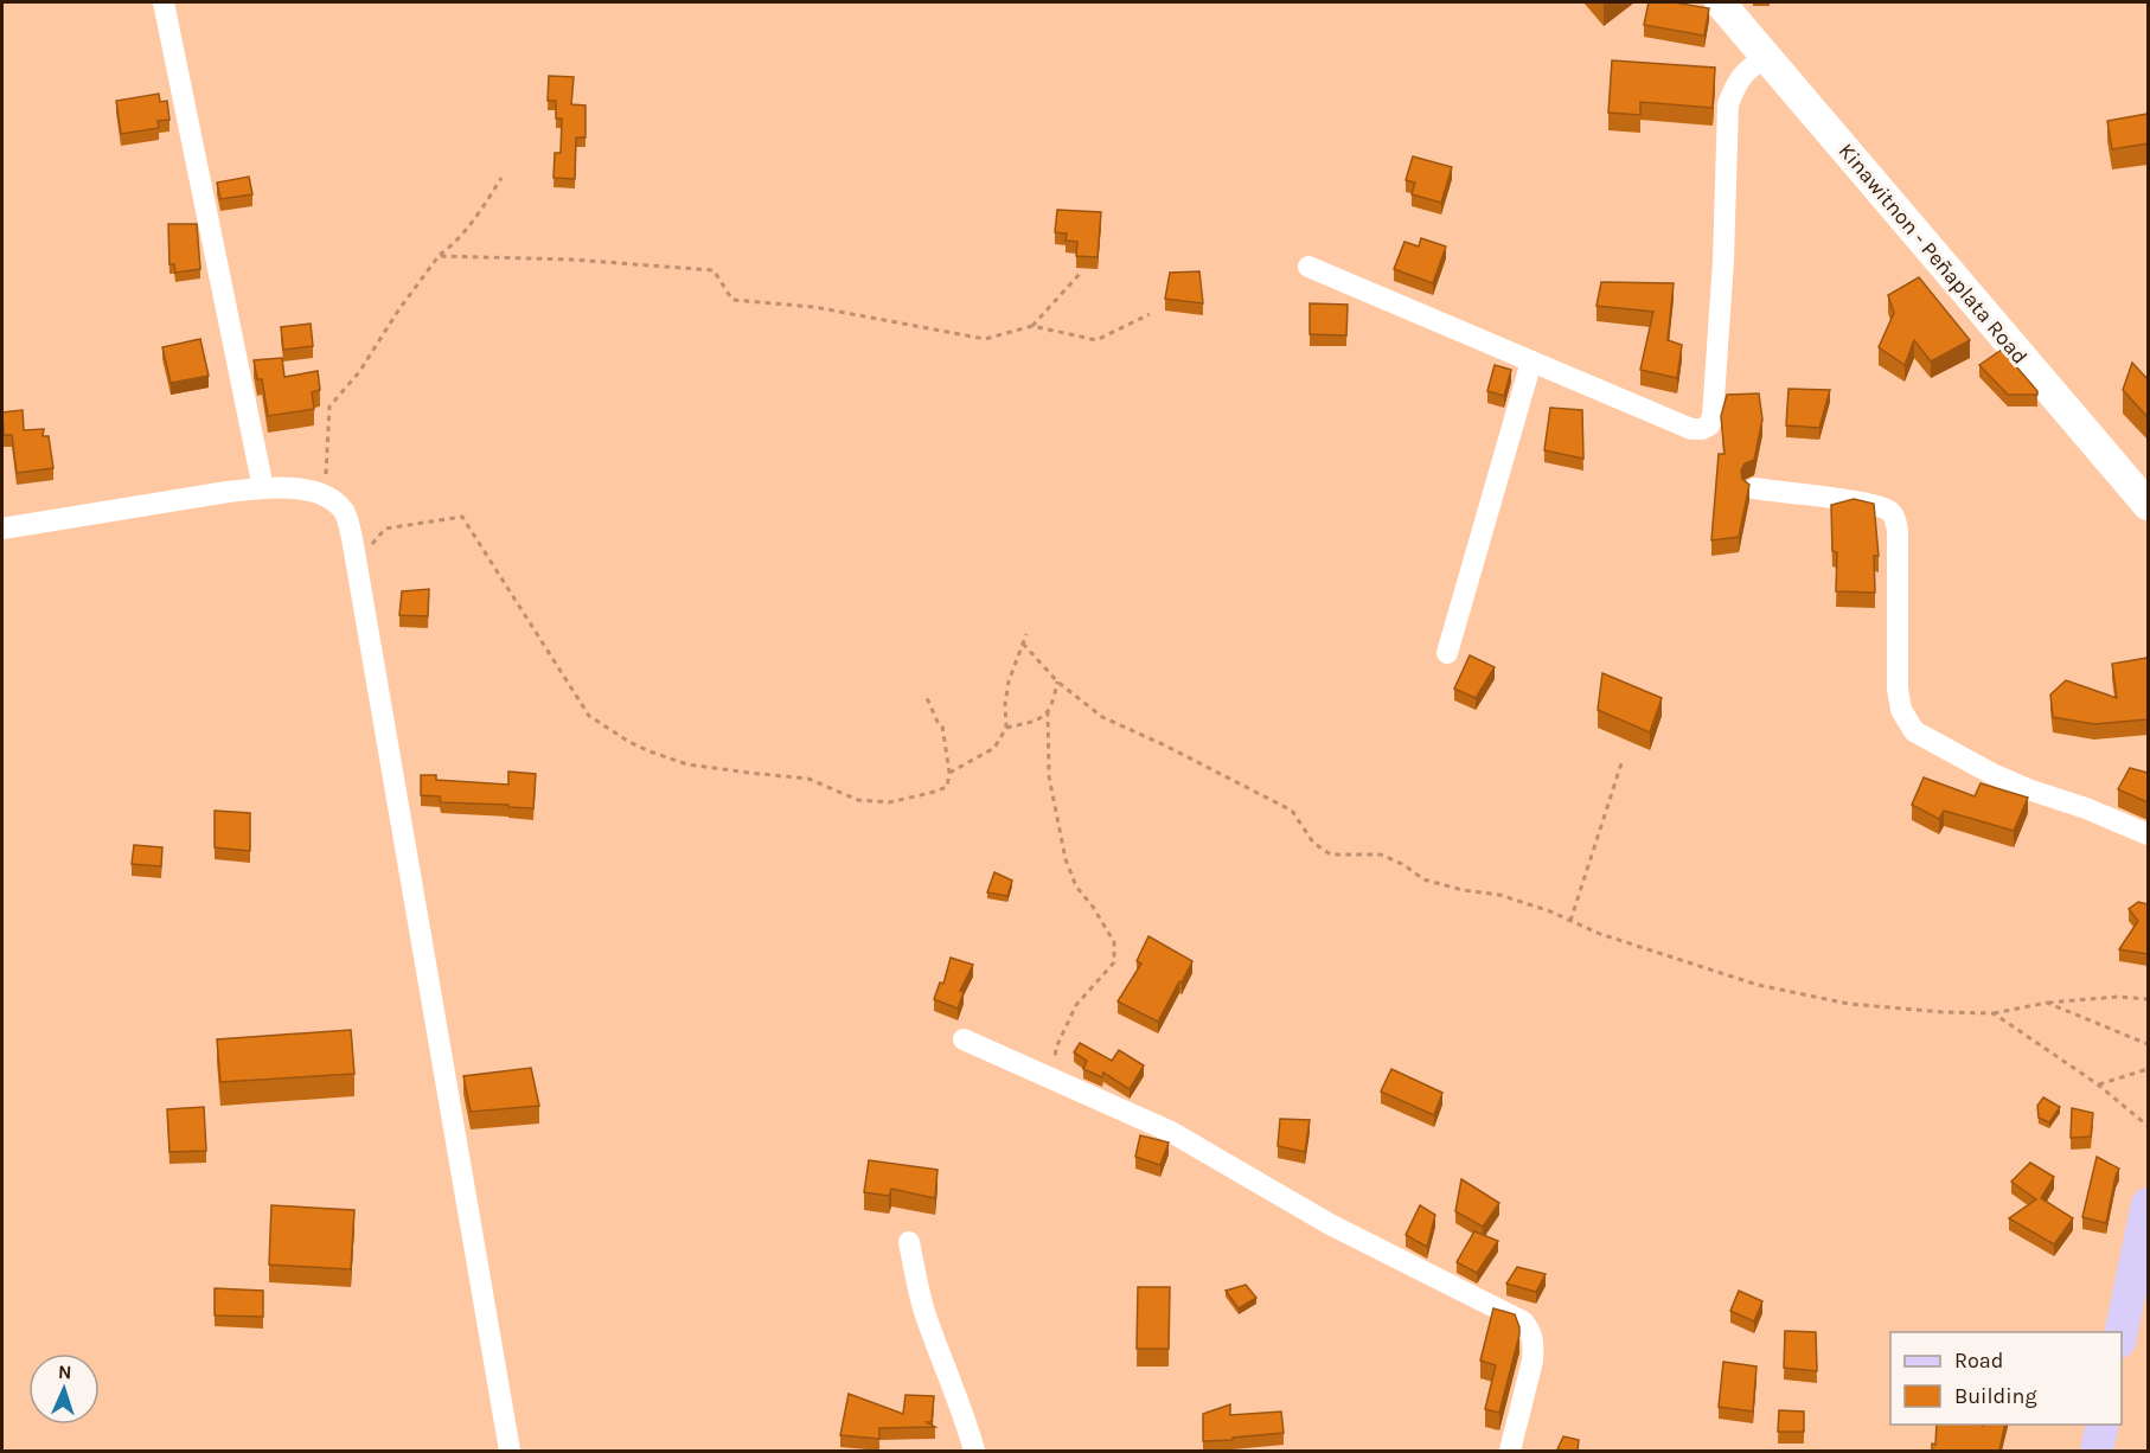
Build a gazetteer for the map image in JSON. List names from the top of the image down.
{
  "streets": {
    "street": ["Kinawitnon - Peñaplata Road"]
  },
  "legend": ["Road", "Building"],
  "north": "top"
}
